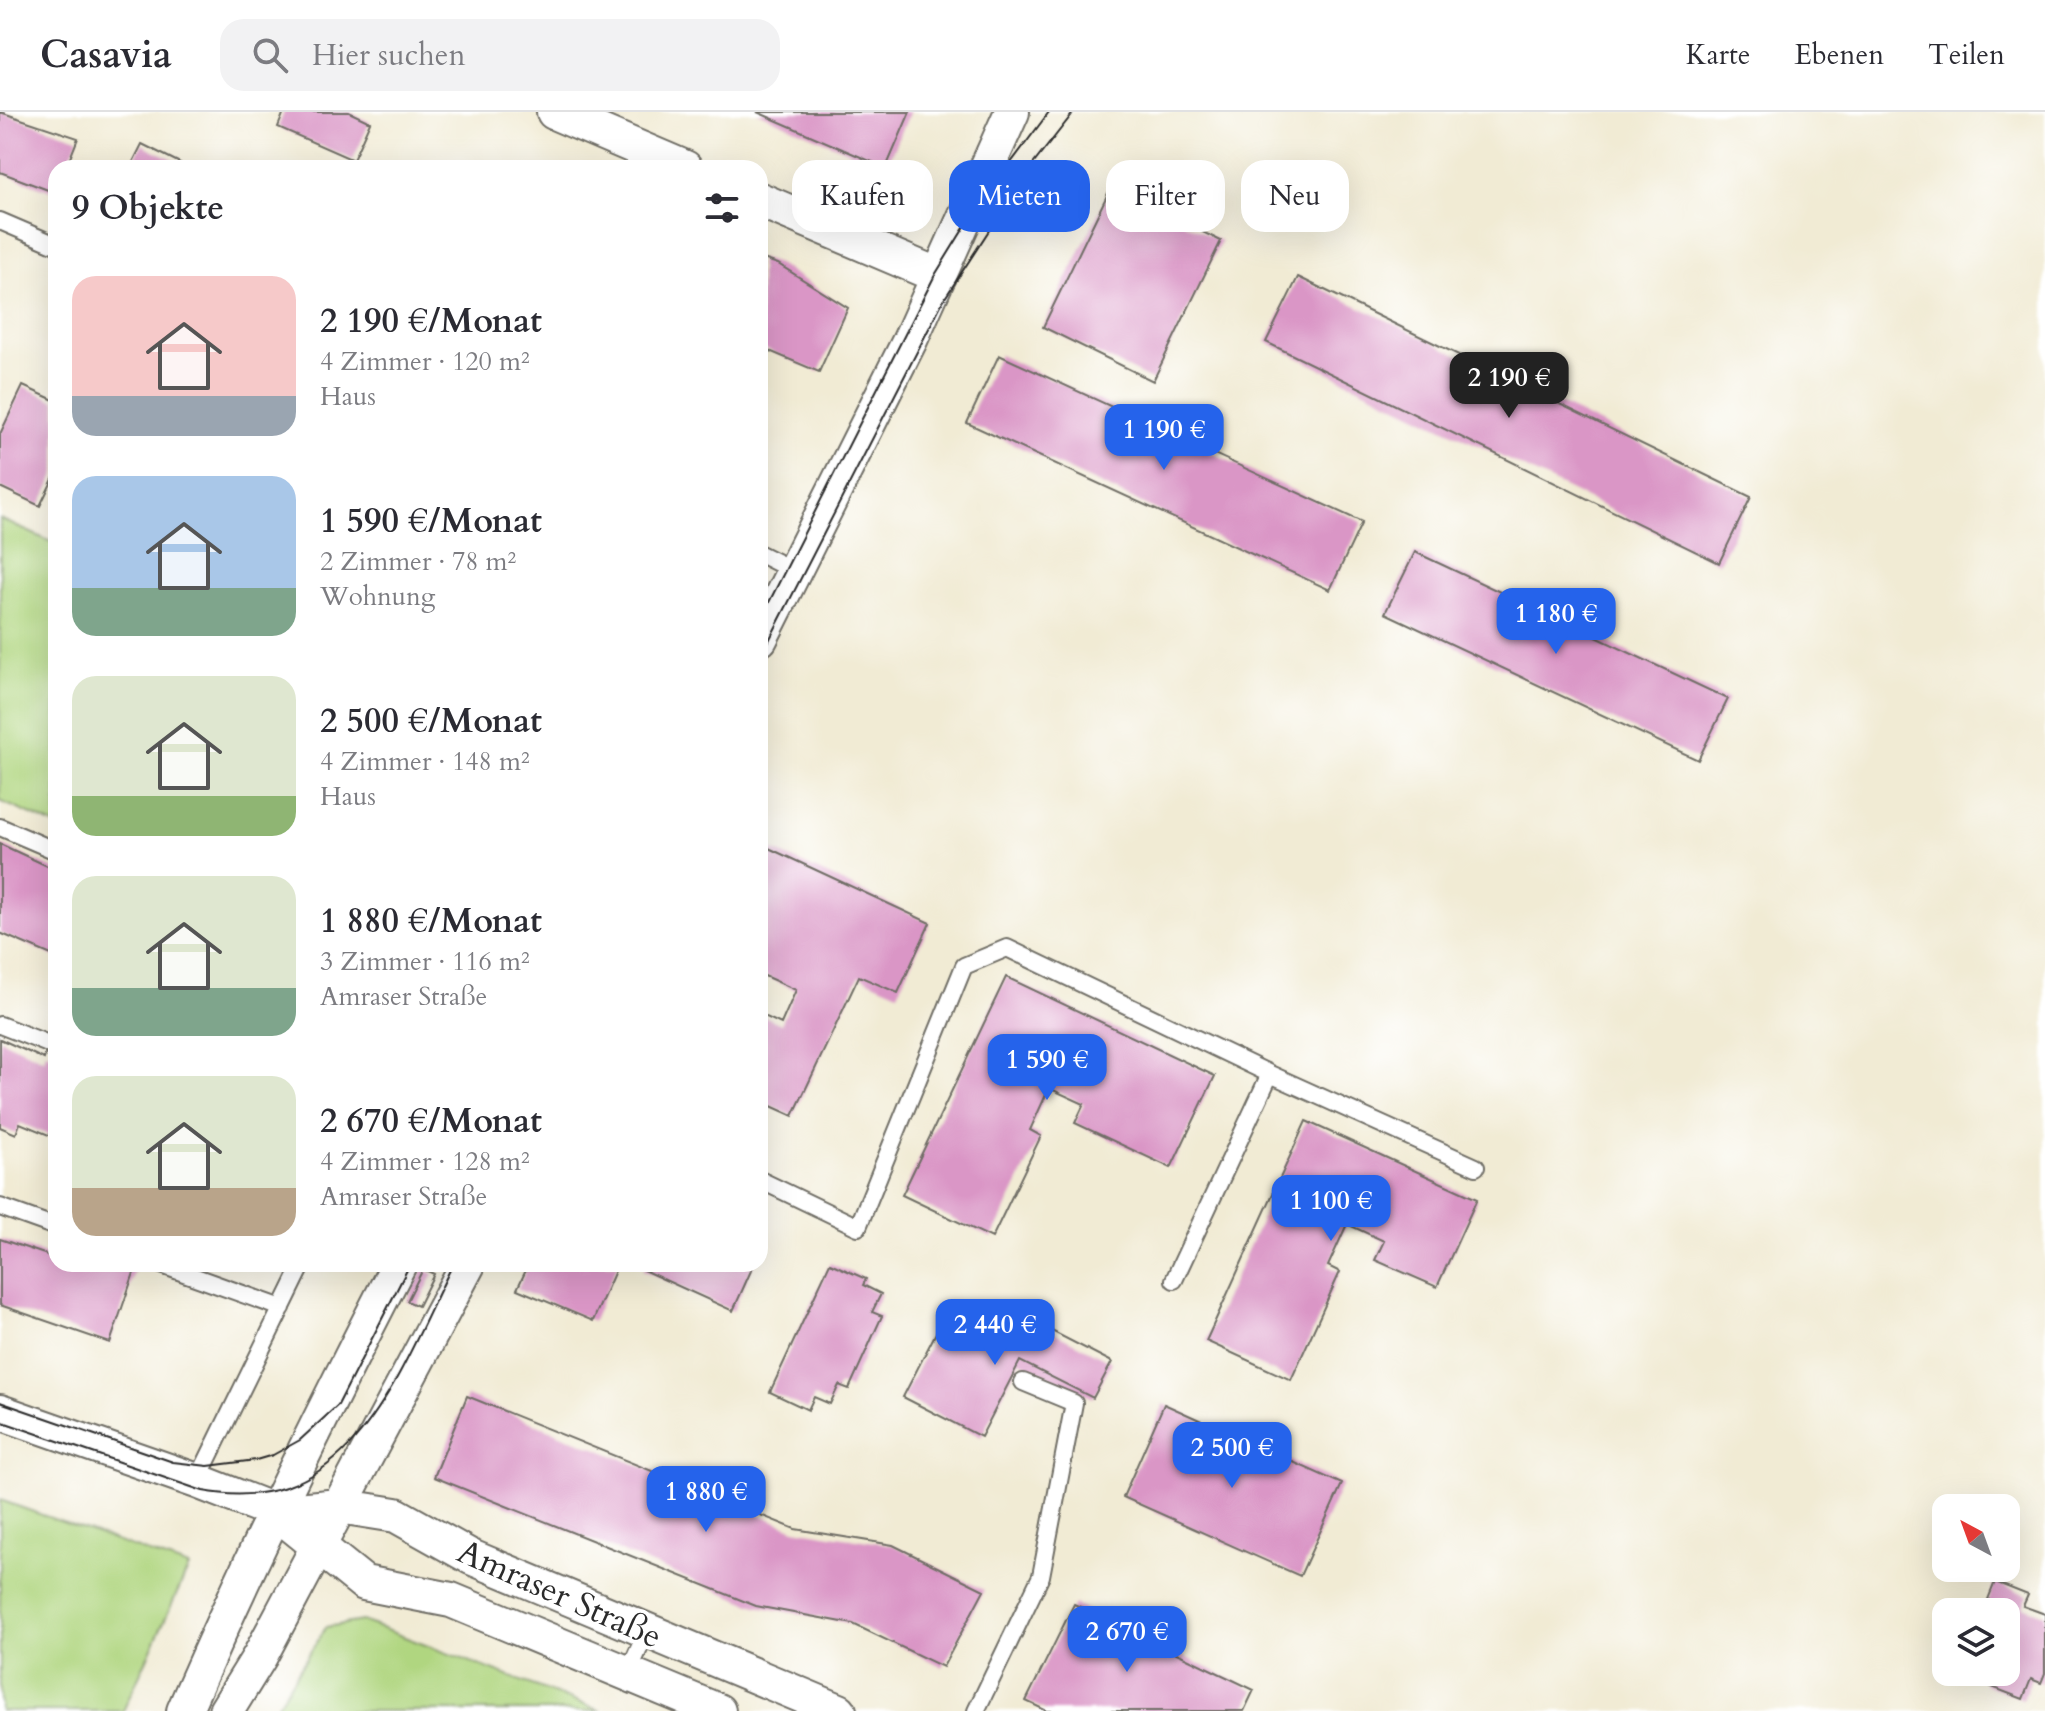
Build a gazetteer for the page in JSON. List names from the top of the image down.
{
  "streets": {
    "street": ["Amraser Straße"]
  },
  "north": "top left",
  "page": {
    "header": "Casavia",
    "search": "Hier suchen",
    "nav": ["Karte", "Ebenen", "Teilen"],
    "chip": [
      "Kaufen",
      "Mieten",
      "Filter",
      "Neu"
    ],
    "heading": "9 Objekte",
    "list": [
      {
        "name": "2 190 €/Monat",
        "note": "4 Zimmer · 120 m² · Haus"
      },
      {
        "name": "1 590 €/Monat",
        "note": "2 Zimmer · 78 m² · Wohnung"
      },
      {
        "name": "2 500 €/Monat",
        "note": "4 Zimmer · 148 m² · Haus"
      },
      {
        "name": "1 880 €/Monat",
        "note": "3 Zimmer · 116 m² · Amraser Straße"
      },
      {
        "name": "2 670 €/Monat",
        "note": "4 Zimmer · 128 m² · Amraser Straße"
      }
    ],
    "price": [
      "2 190 €",
      "1 190 €",
      "1 180 €",
      "1 590 €",
      "1 100 €",
      "2 440 €",
      "2 500 €",
      "1 880 €",
      "2 670 €"
    ]
  }
}
